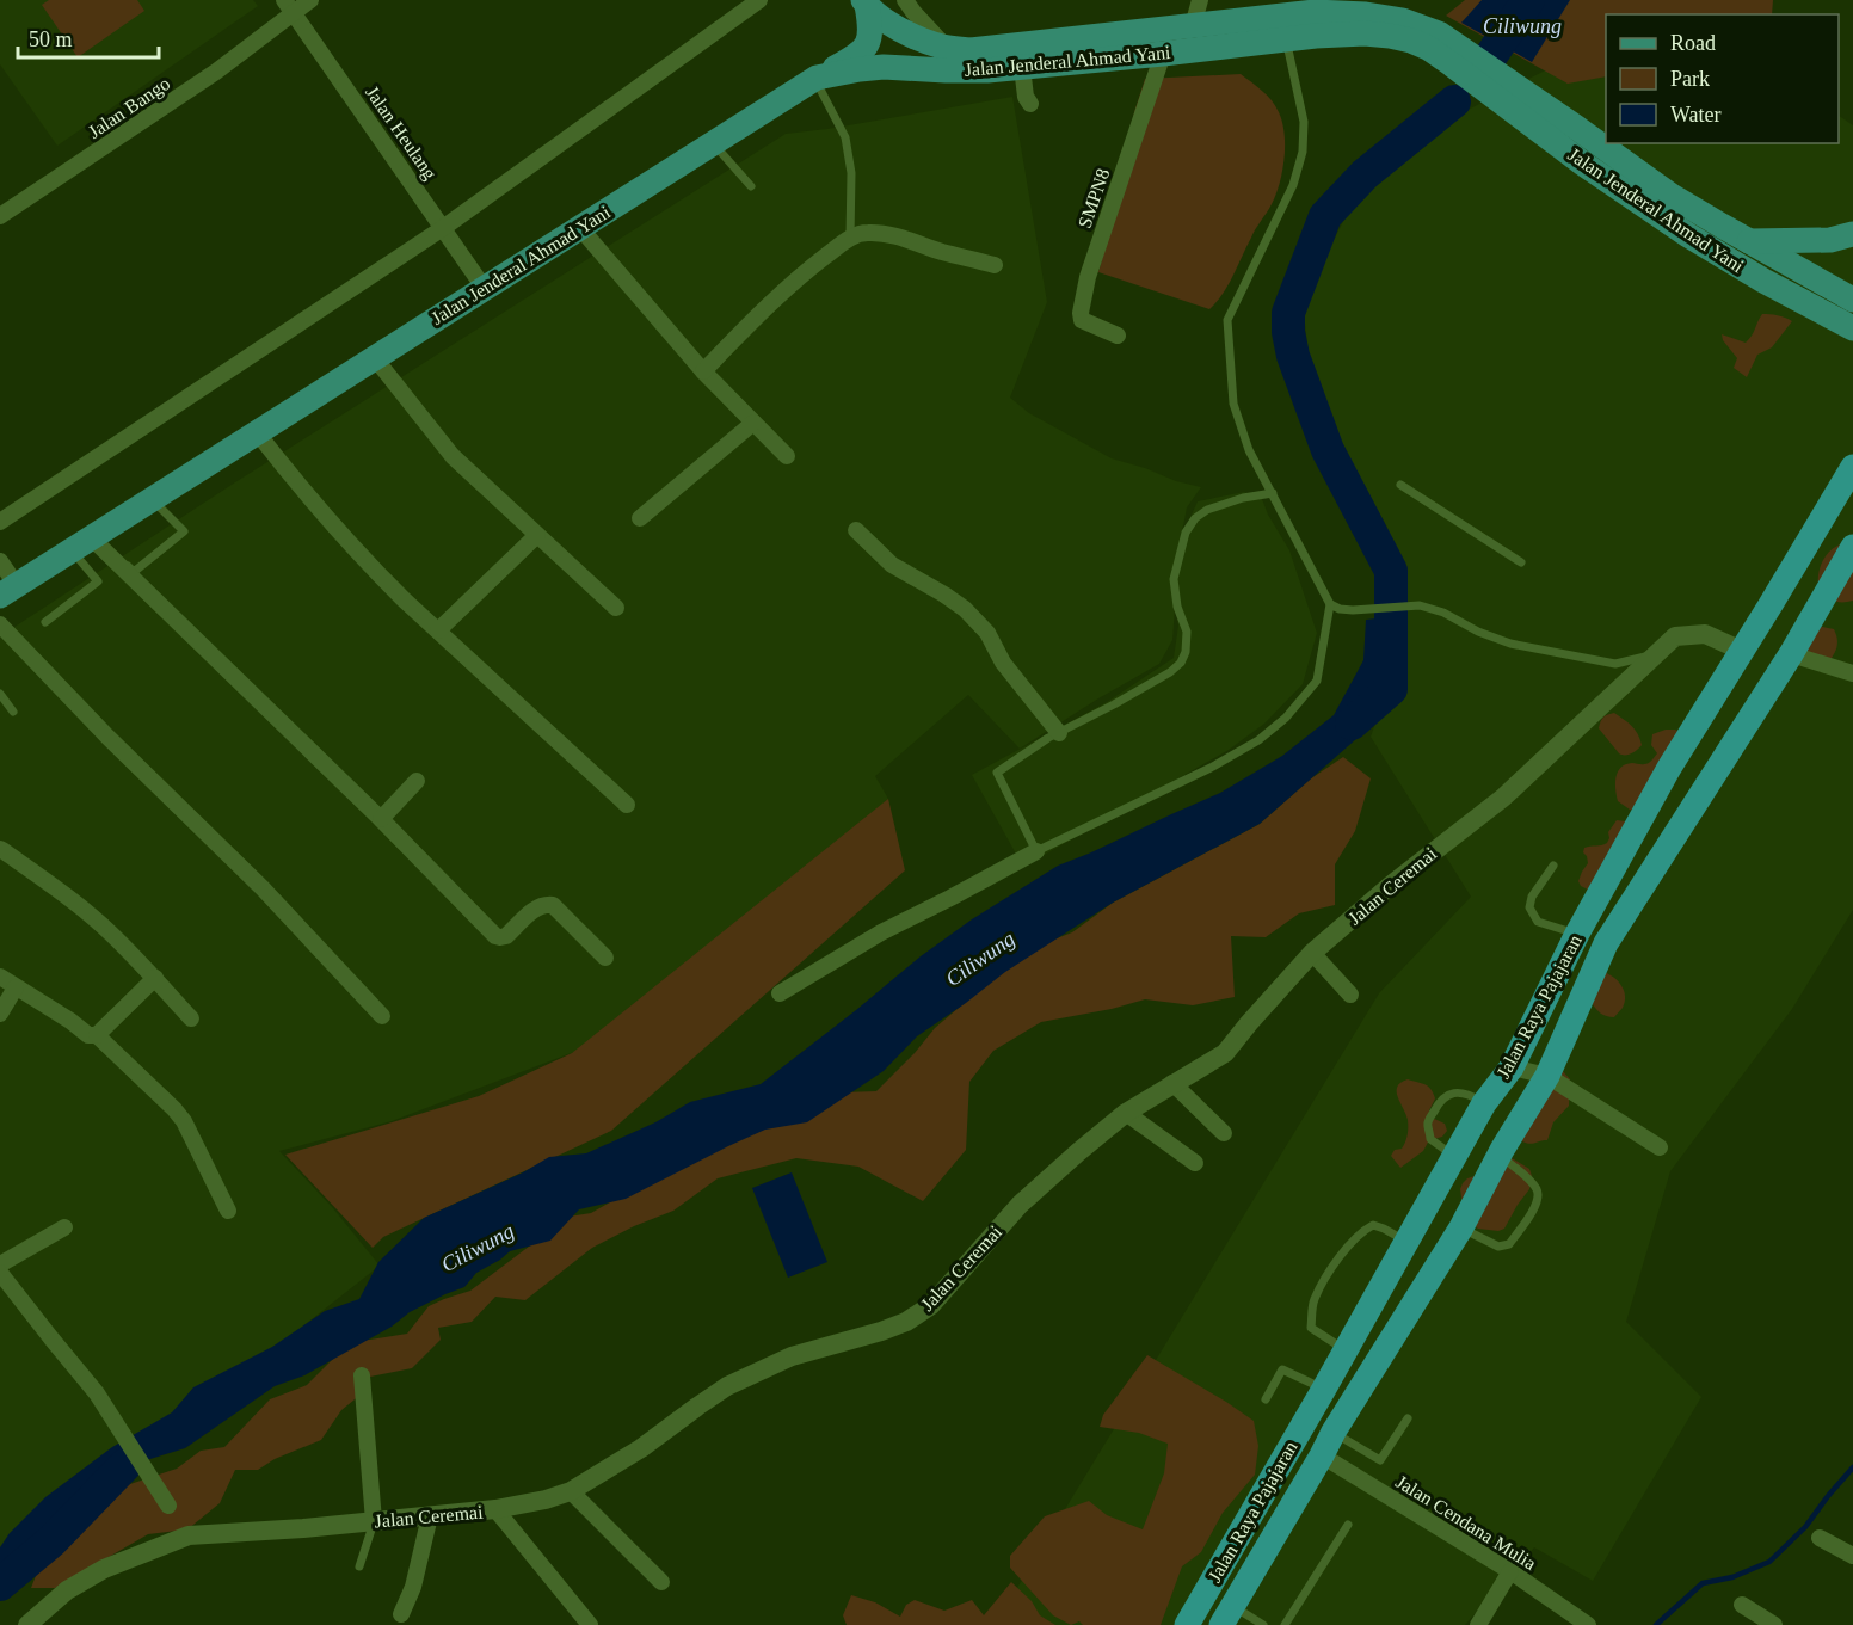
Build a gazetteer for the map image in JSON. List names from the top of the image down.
{
  "streets": {
    "highway": ["Jalan Raya Pajajaran"],
    "main road": ["Jalan Jenderal Ahmad Yani"],
    "street": [
      "Jalan Bango",
      "Jalan Heulang",
      "SMPN8",
      "Jalan Ceremai",
      "Jalan Cendana Mulia"
    ]
  },
  "crossings": [
    ["Jalan Jenderal Ahmad Yani", "Jalan Heulang"],
    ["Jalan Jenderal Ahmad Yani", "SMPN8"],
    ["Jalan Bango", "Jalan Heulang"],
    ["Jalan Ceremai", "Jalan Raya Pajajaran"],
    ["Jalan Raya Pajajaran", "Jalan Cendana Mulia"]
  ],
  "water": ["Ciliwung"],
  "legend": ["Road", "Park", "Water"],
  "scale_bar": "50 m"
}
